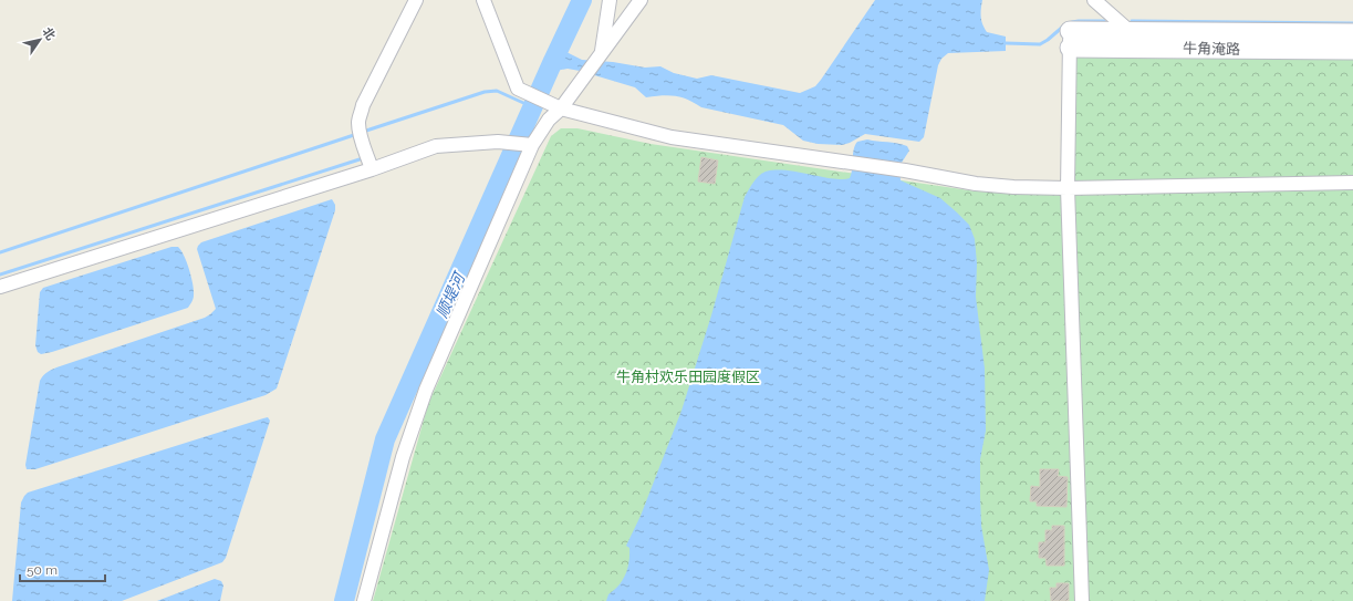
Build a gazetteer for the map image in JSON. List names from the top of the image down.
{
  "streets": {
    "street": ["牛角淹路"]
  },
  "water": ["顺堤河"],
  "parks": ["牛角村欢乐田园度假区"],
  "scale_bar": "50 m",
  "north": "top right"
}
